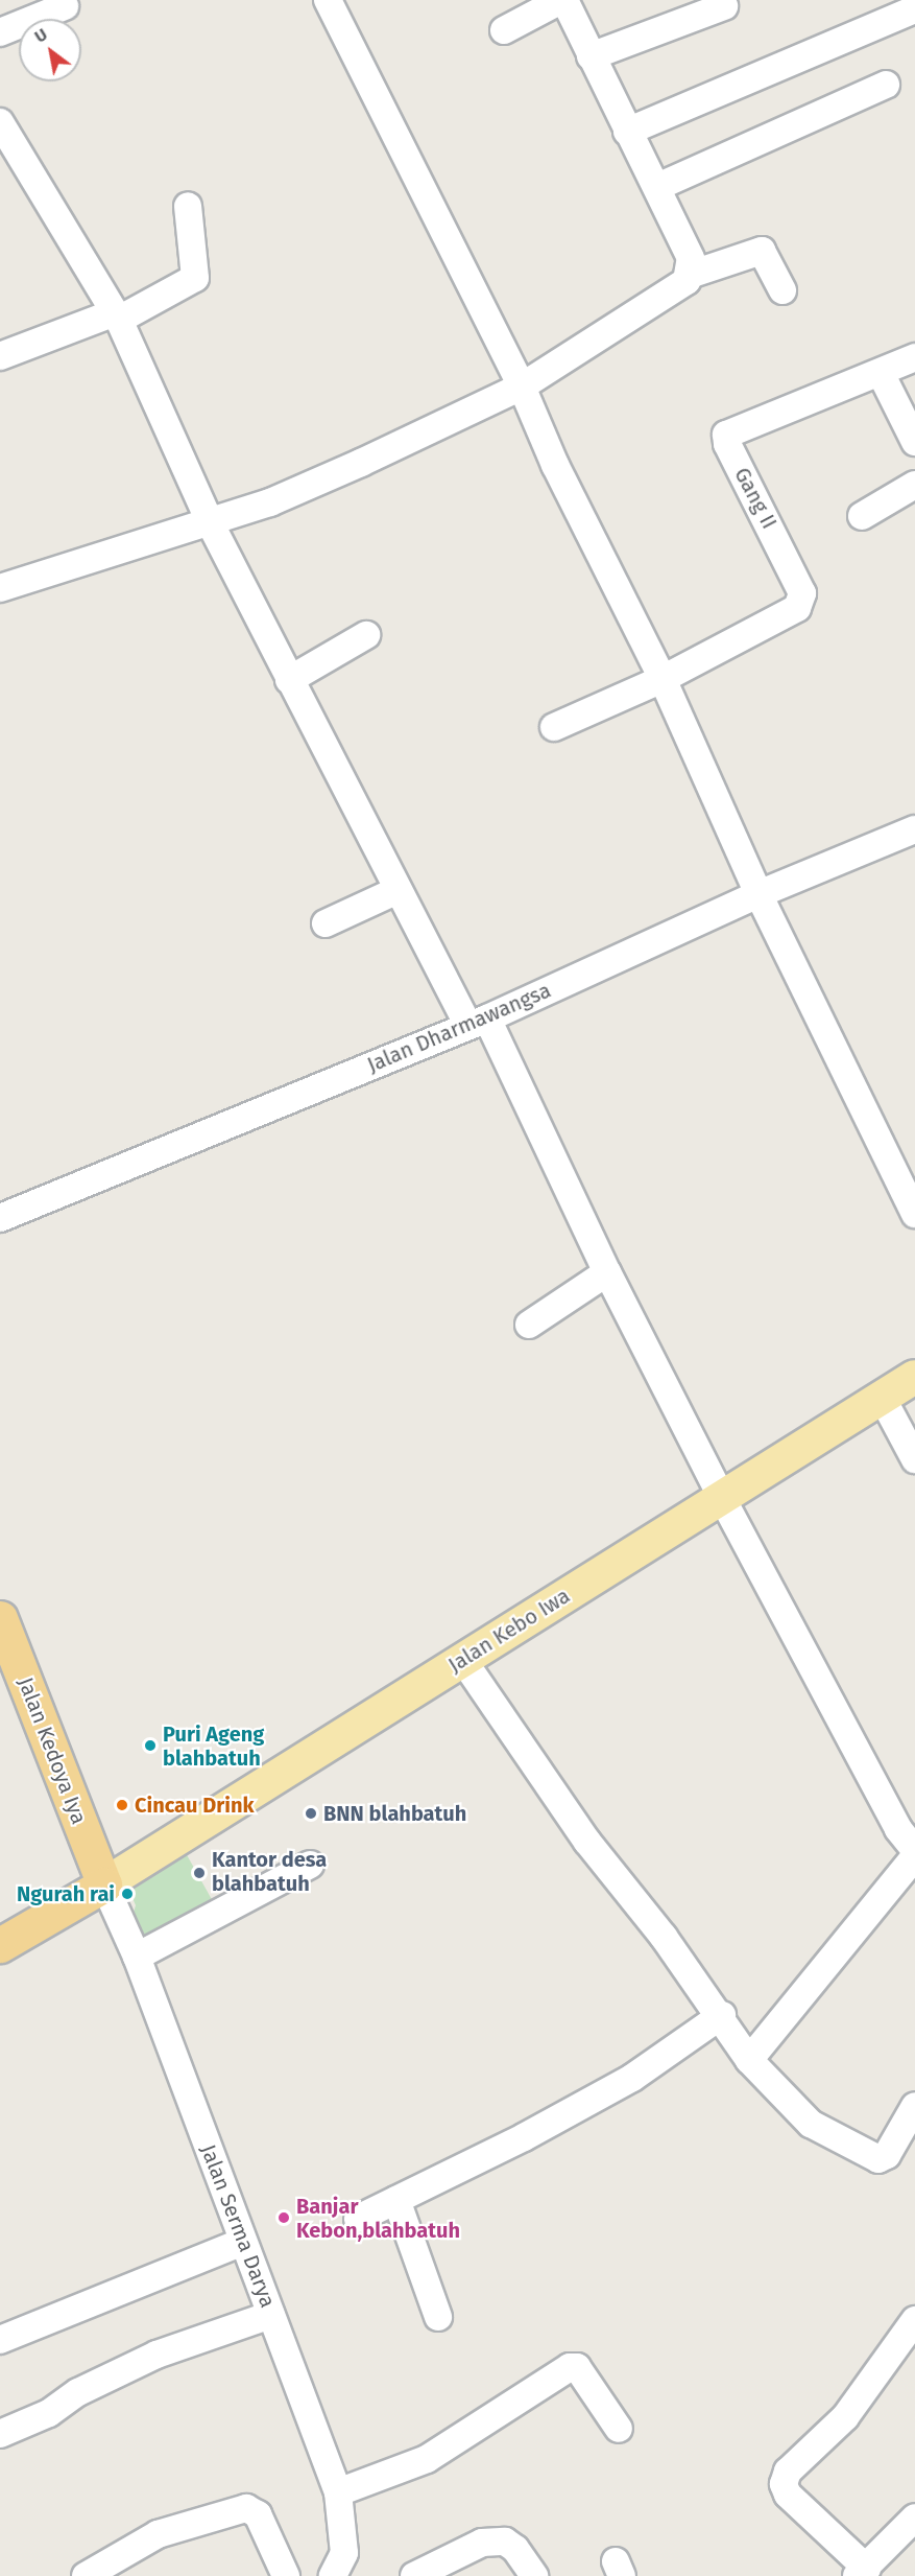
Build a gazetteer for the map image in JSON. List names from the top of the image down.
{
  "streets": {
    "highway": ["Jalan Kedoya Iya"],
    "main road": ["Jalan Kebo Iwa"],
    "street": ["Gang II", "Jalan Dharmawangsa", "Jalan Serma Darya"]
  },
  "crossings": [
    ["Jalan Kebo Iwa", "Jalan Kedoya Iya"],
    ["Jalan Kebo Iwa", "Jalan Serma Darya"],
    ["Jalan Kedoya Iya", "Jalan Serma Darya"]
  ],
  "places": [
    "Puri Ageng blahbatuh",
    "Cincau Drink",
    "BNN blahbatuh",
    "Kantor desa blahbatuh",
    "Ngurah rai",
    "Banjar Kebon,blahbatuh"
  ],
  "north": "top left"
}
